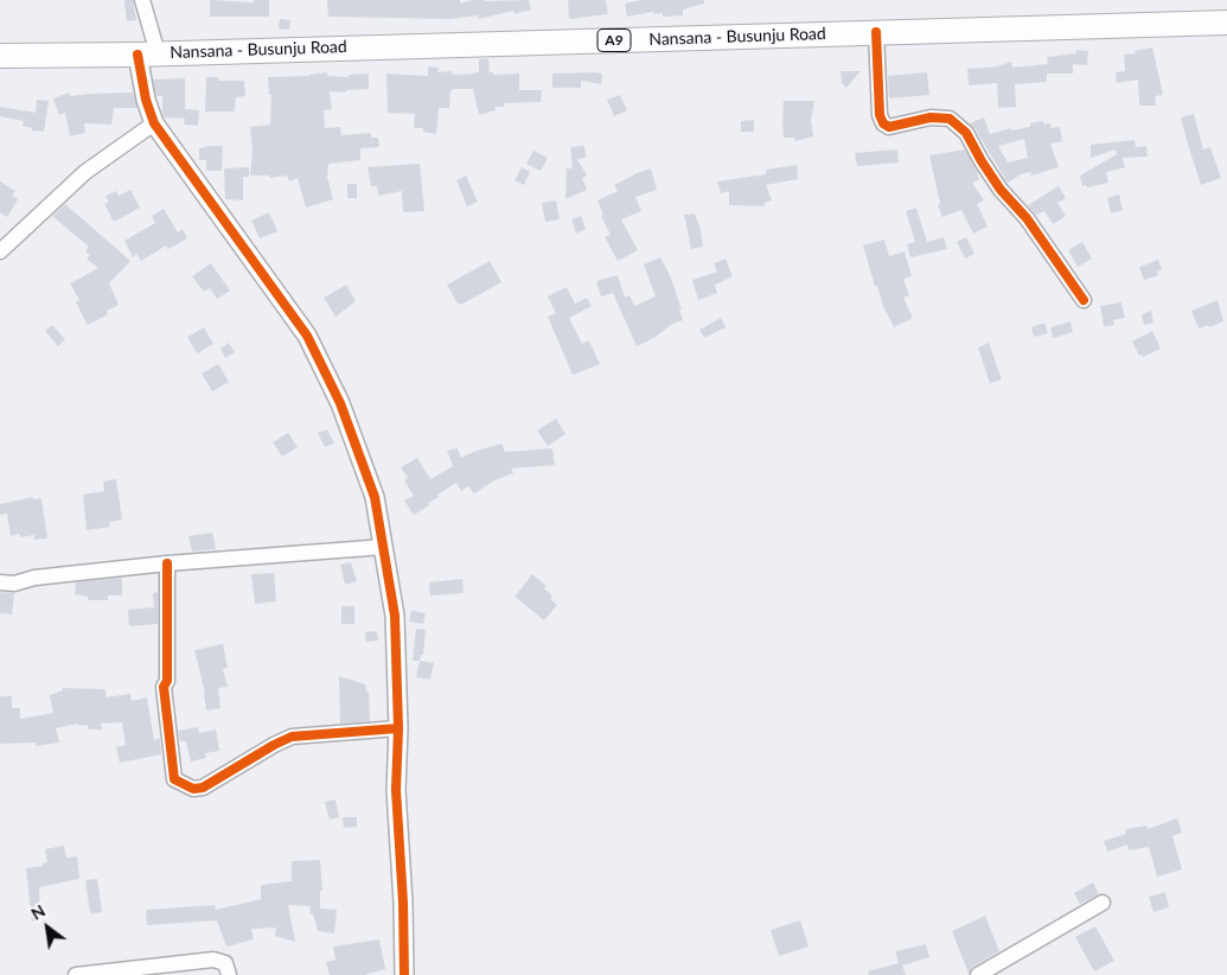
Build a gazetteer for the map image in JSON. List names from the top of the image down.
{
  "streets": {
    "main road": ["Nansana - Busunju Road", "A9"]
  },
  "north": "top left"
}
